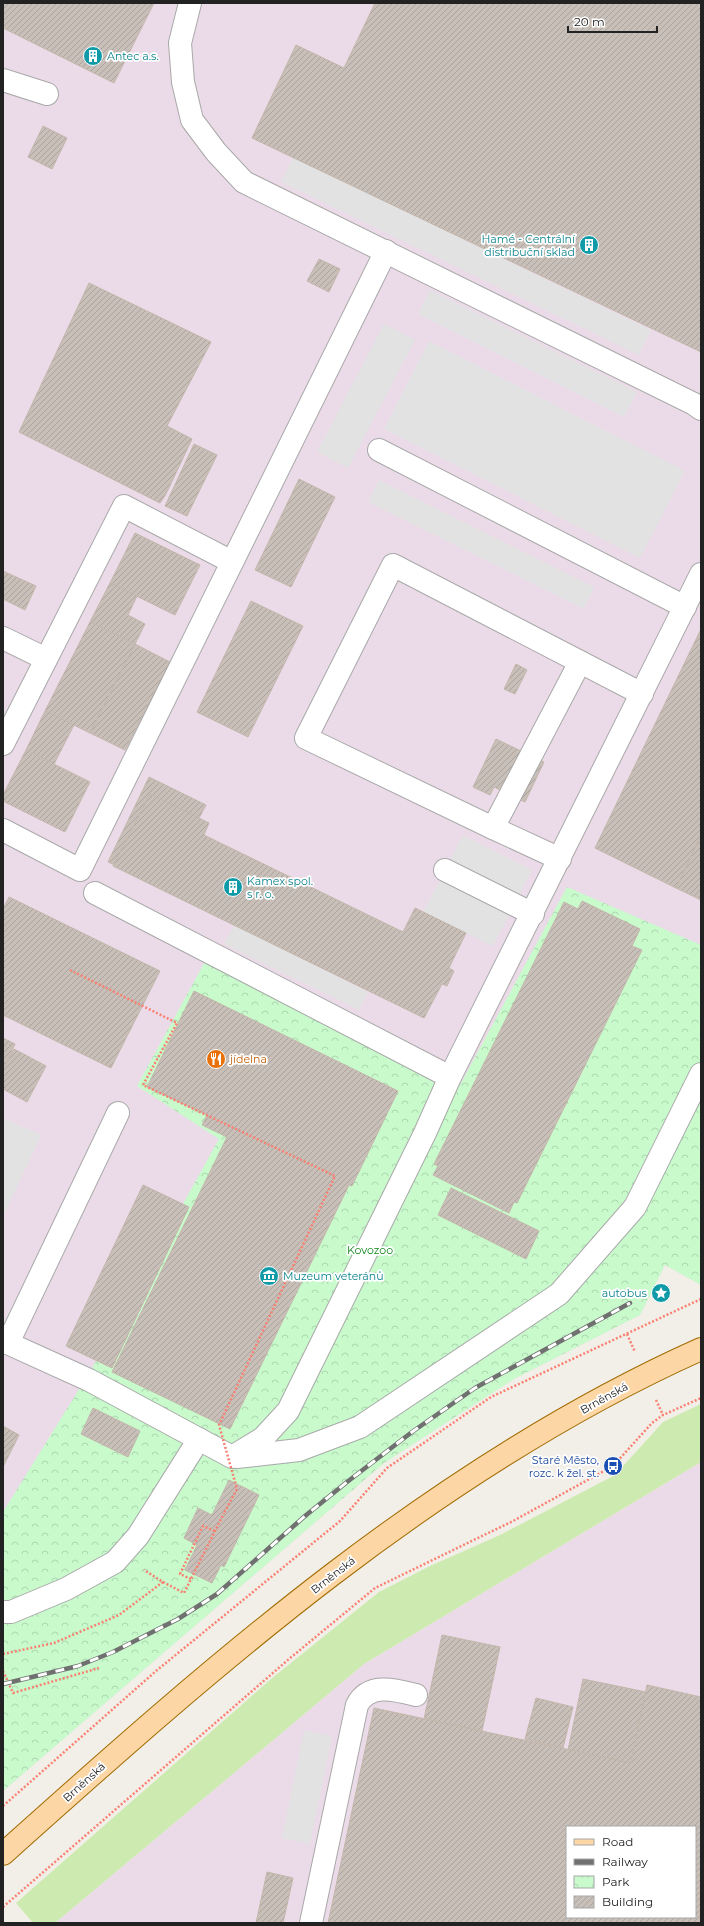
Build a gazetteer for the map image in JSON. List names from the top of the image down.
{
  "streets": {
    "main road": ["Brněnská"]
  },
  "parks": ["Kovozoo"],
  "places": {
    "building": ["Antec a.s.", "Hamé - Centrální distribuční sklad", "Kamex spol. s r. o."],
    "restaurant": ["jídelna"],
    "museum": ["Muzeum veteránů"],
    "place": ["autobus"],
    "bus stop": ["Staré Město, rozc. k žel. st."]
  },
  "legend": [
    "Road",
    "Railway",
    "Park",
    "Building"
  ],
  "scale_bar": "20 m"
}
